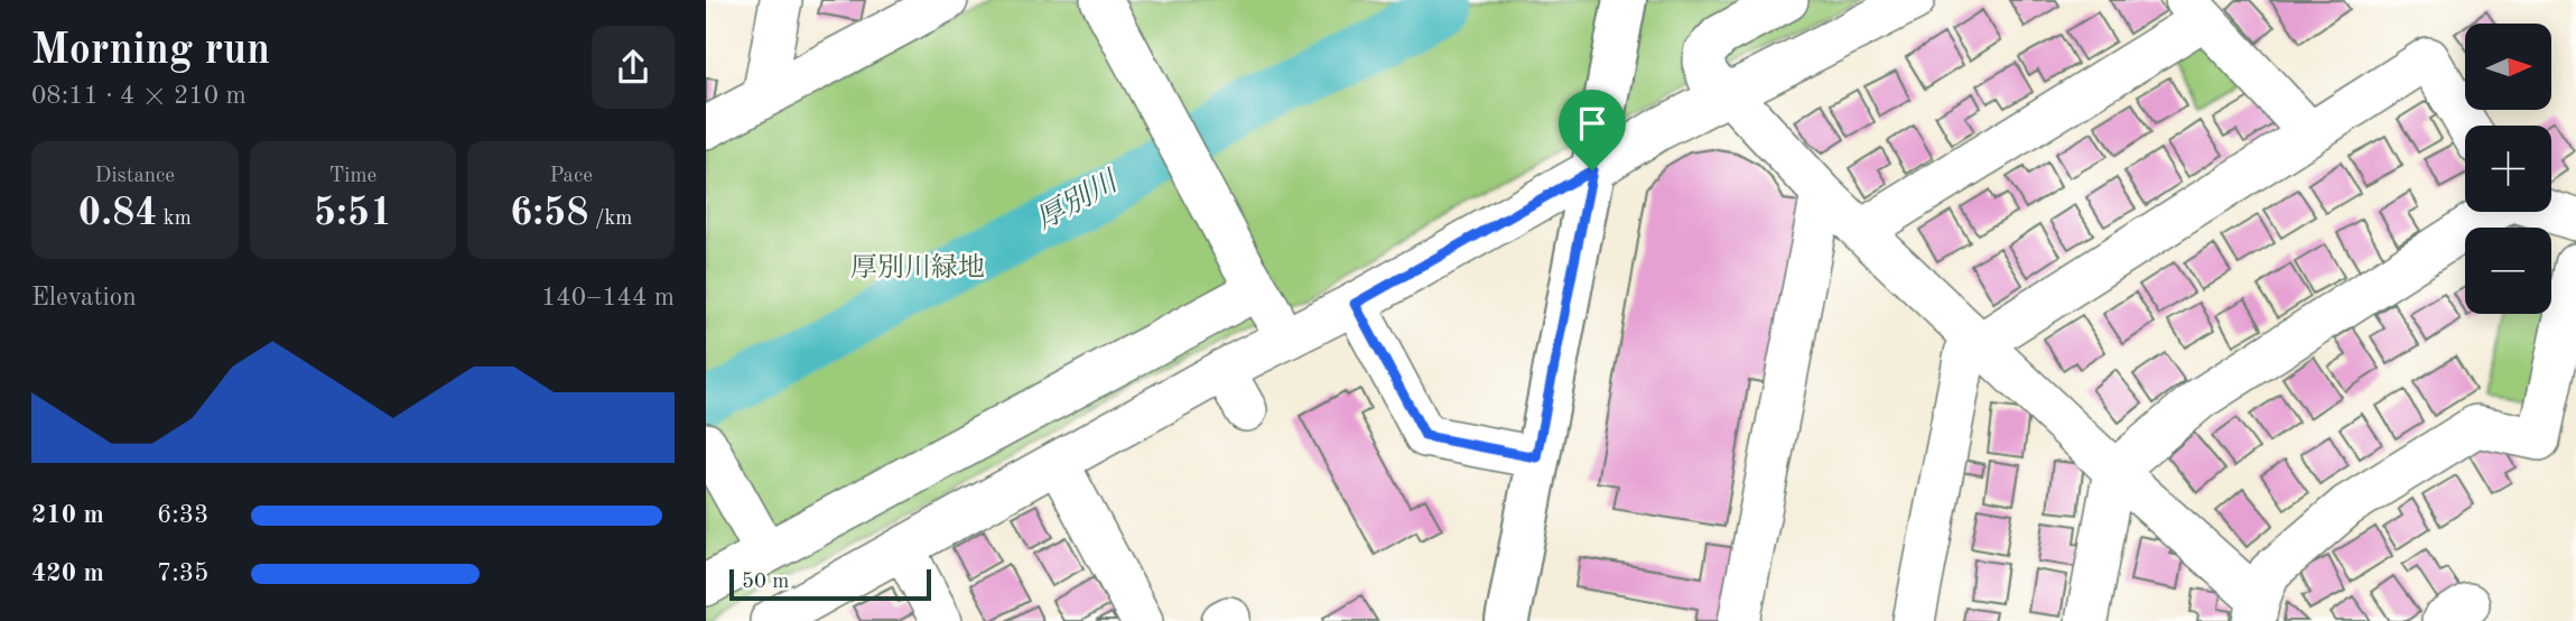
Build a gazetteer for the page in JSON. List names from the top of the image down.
{
  "water": ["厚別川"],
  "parks": ["厚別川緑地"],
  "scale_bar": "50 m",
  "north": "right",
  "page": {
    "heading": ["Morning run", "08:11 · 4 × 210 m"],
    "map_buttons": ["+", "−"],
    "stats": [
      ["Distance", "0.84 km"],
      ["Time", "5:51"],
      ["Pace", "6:58 /km"]
    ],
    "chart": ["Elevation", "140–144 m"],
    "list": [
      {
        "name": "210 m",
        "note": "6:33"
      },
      {
        "name": "420 m",
        "note": "7:35"
      }
    ],
    "scale": "50 m"
  }
}
